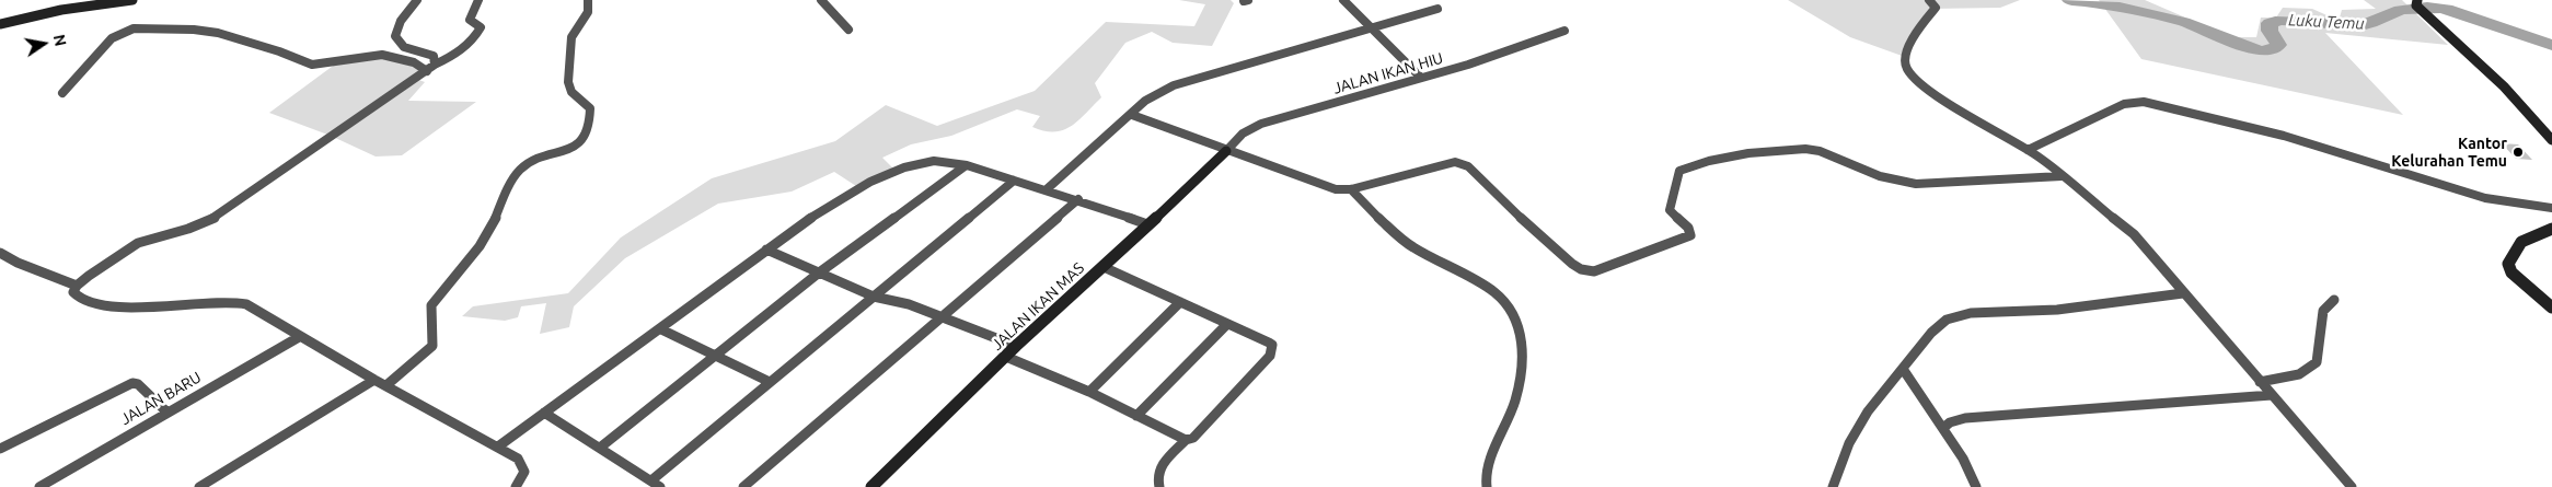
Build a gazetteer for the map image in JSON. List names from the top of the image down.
{
  "streets": {
    "street": ["JALAN IKAN HIU", "JALAN IKAN MAS", "JALAN BARU"]
  },
  "crossings": [
    ["JALAN IKAN HIU", "JALAN IKAN MAS"]
  ],
  "water": ["Luku Temu"],
  "places": ["Kantor Kelurahan Temu"],
  "north": "right"
}
